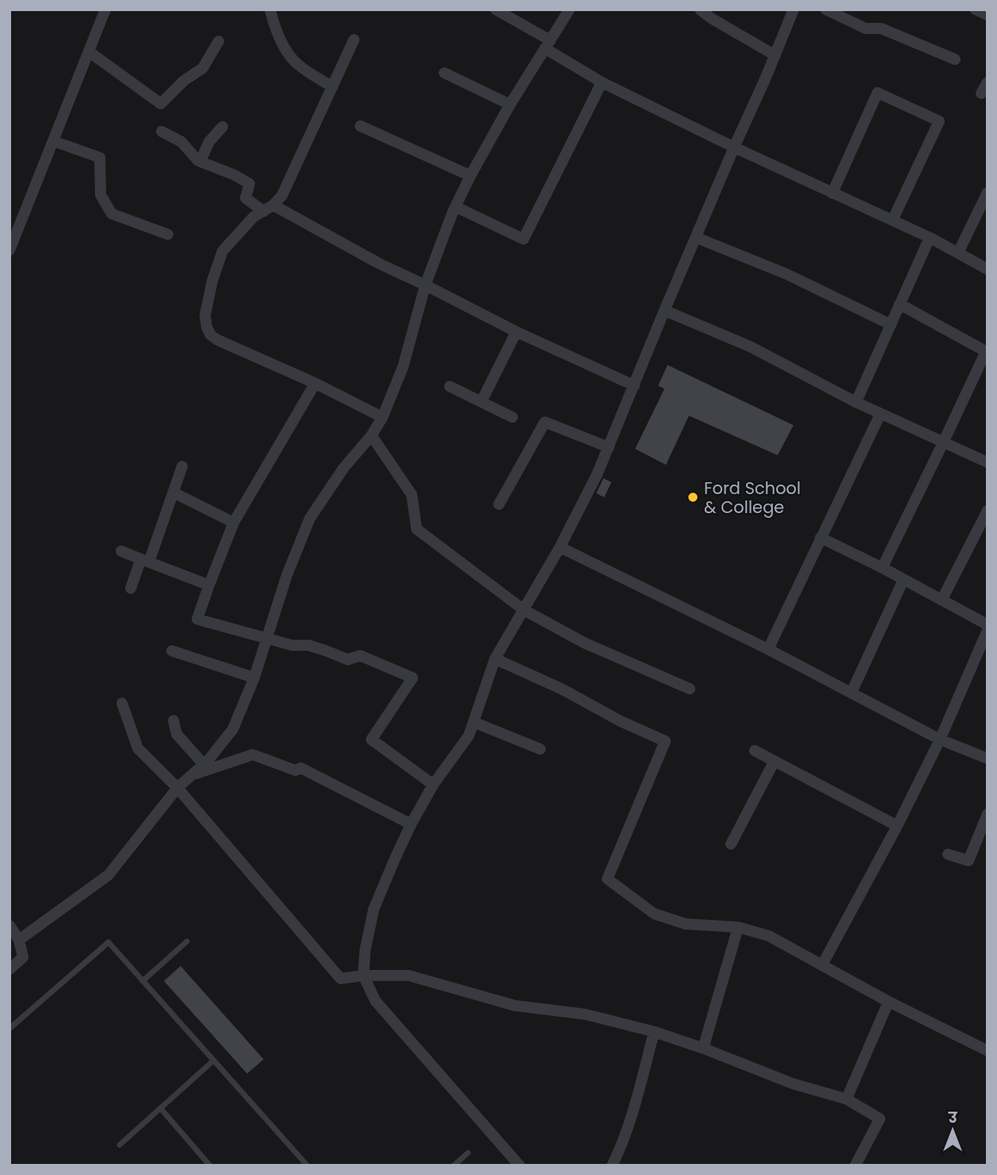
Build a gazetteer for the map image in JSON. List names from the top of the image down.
{
  "places": ["Ford School & College"],
  "north": "top"
}
